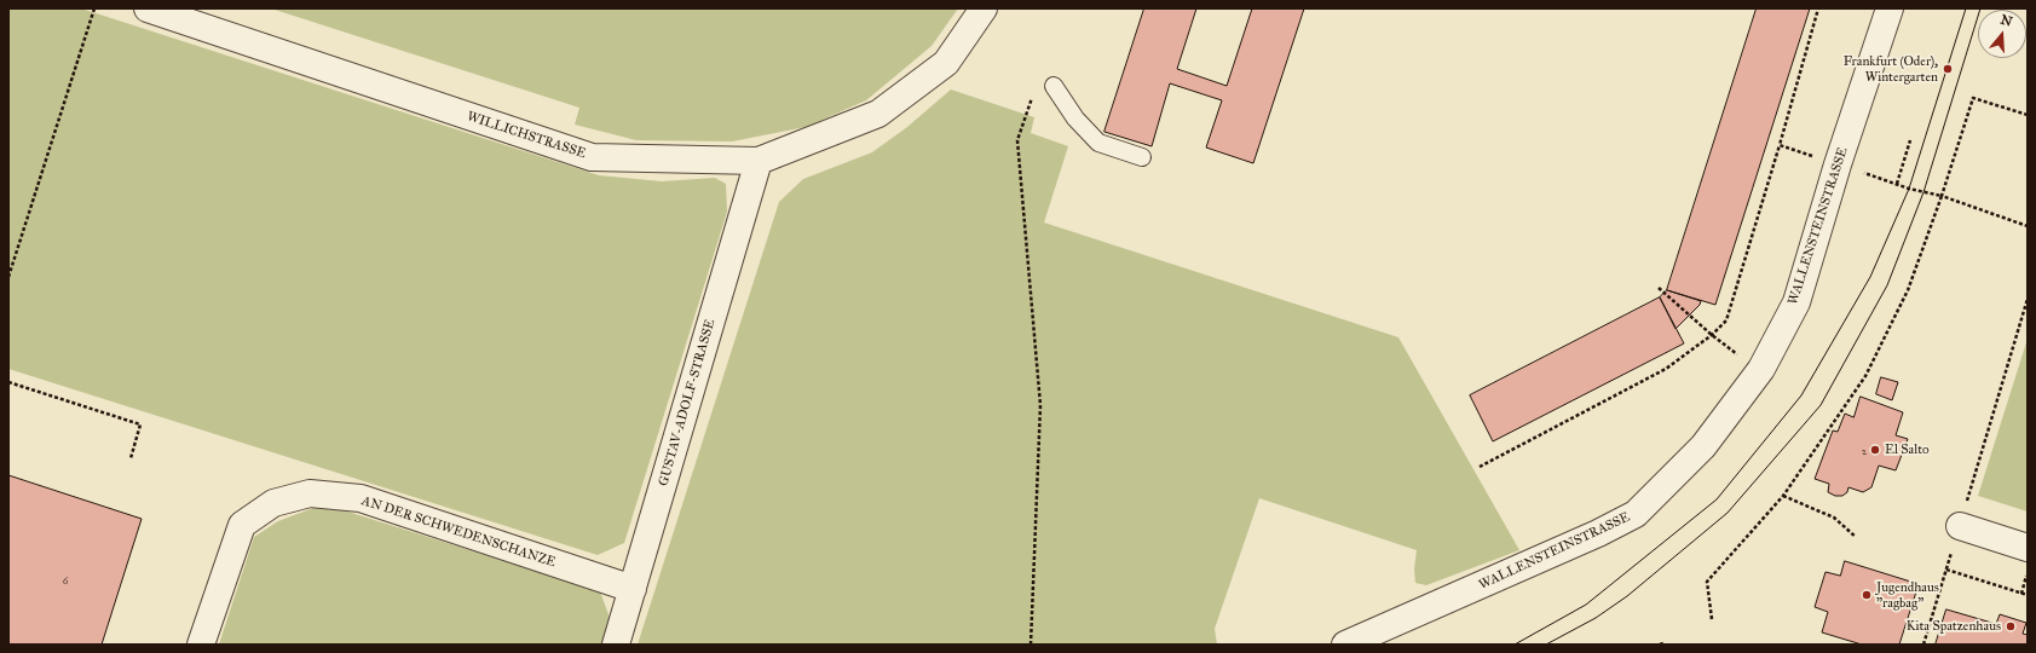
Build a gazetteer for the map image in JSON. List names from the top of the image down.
{
  "streets": {
    "street": [
      "WILLICHSTRASSE",
      "WALLENSTEINSTRASSE",
      "GUSTAV-ADOLF-STRASSE",
      "AN DER SCHWEDENSCHANZE"
    ]
  },
  "crossings": [
    ["WILLICHSTRASSE", "GUSTAV-ADOLF-STRASSE"],
    ["GUSTAV-ADOLF-STRASSE", "AN DER SCHWEDENSCHANZE"]
  ],
  "places": [
    "Frankfurt (Oder), Wintergarten",
    "El Salto",
    "Jugendhaus \"ragbag\"",
    "Kita Spatzenhaus"
  ],
  "house_numbers": ["2", "6"],
  "north": "top"
}
